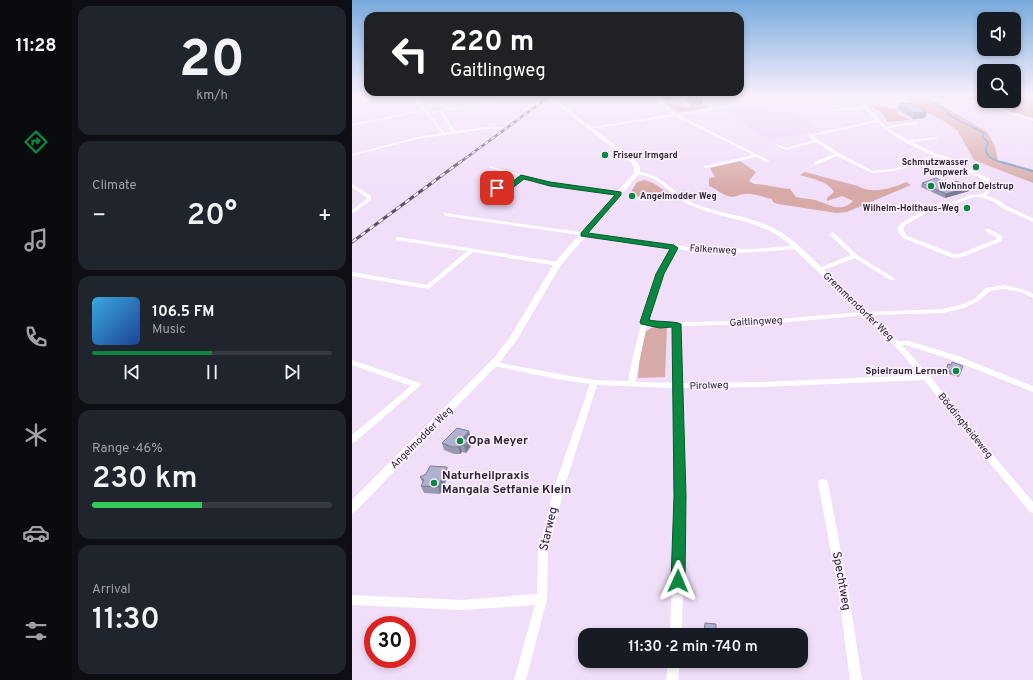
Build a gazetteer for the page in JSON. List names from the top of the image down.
{
  "streets": {
    "street": [
      "Falkenweg",
      "Gremmendorfer Weg",
      "Gaitlingweg",
      "Pirolweg",
      "Böddingheideweg",
      "Angelmodder Weg",
      "Starweg",
      "Spechtweg"
    ]
  },
  "crossings": [
    ["Falkenweg", "Gremmendorfer Weg"],
    ["Falkenweg", "Angelmodder Weg"],
    ["Gremmendorfer Weg", "Gaitlingweg"],
    ["Gremmendorfer Weg", "Böddingheideweg"],
    ["Gremmendorfer Weg", "Angelmodder Weg"],
    ["Pirolweg", "Böddingheideweg"],
    ["Pirolweg", "Angelmodder Weg"],
    ["Pirolweg", "Starweg"]
  ],
  "places": [
    "Friseur Irmgard",
    "Schmutzwasser Pumpwerk",
    "Wohnhof Delstrup",
    "Angelmodder Weg",
    "Wilhelm-Holthaus-Weg",
    "Spielraum Lernen",
    "Opa Meyer",
    "Naturheilpraxis Mangala Setfanie Klein"
  ],
  "page": {
    "tabs": "11:28",
    "tile": [
      ["20", "km/h"],
      "Climate",
      ["Range · 46%", "230 km"],
      ["Arrival", "11:30"]
    ],
    "turn": ["220 m", "Gaitlingweg"],
    "heat": ["−", "20°", "+"],
    "song": ["106.5 FM", "Music"],
    "limit": "30",
    "trip": "11:30 · 2 min · 740 m"
  }
}
